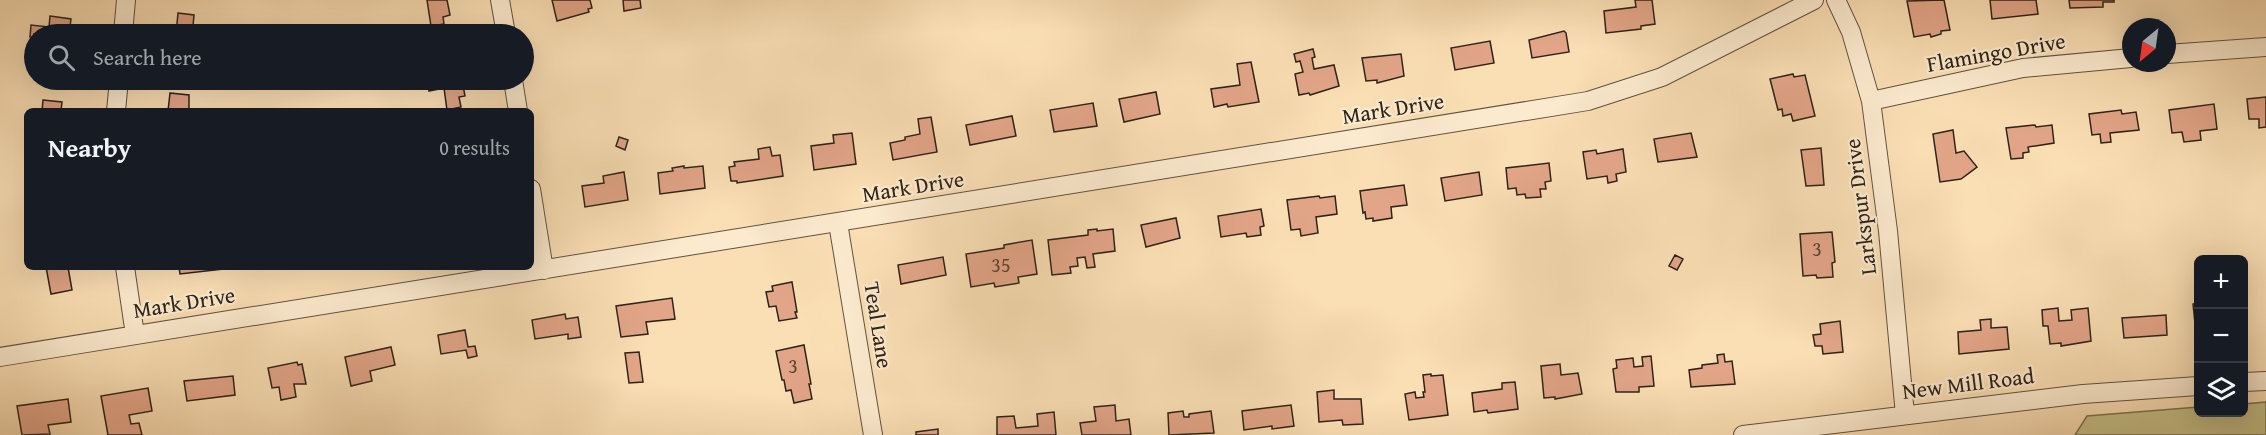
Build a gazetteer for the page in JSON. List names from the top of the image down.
{
  "streets": {
    "street": [
      "Flamingo Drive",
      "Mark Drive",
      "Larkspur Drive",
      "Teal Lane",
      "New Mill Road"
    ]
  },
  "crossings": [
    ["Flamingo Drive", "Larkspur Drive"],
    ["Mark Drive", "Teal Lane"],
    ["Larkspur Drive", "New Mill Road"]
  ],
  "house_numbers": ["3", "35", "3"],
  "north": "bottom left",
  "page": {
    "search": "Search here",
    "heading": ["Nearby", "0 results"],
    "map_buttons": ["+", "−"]
  }
}
